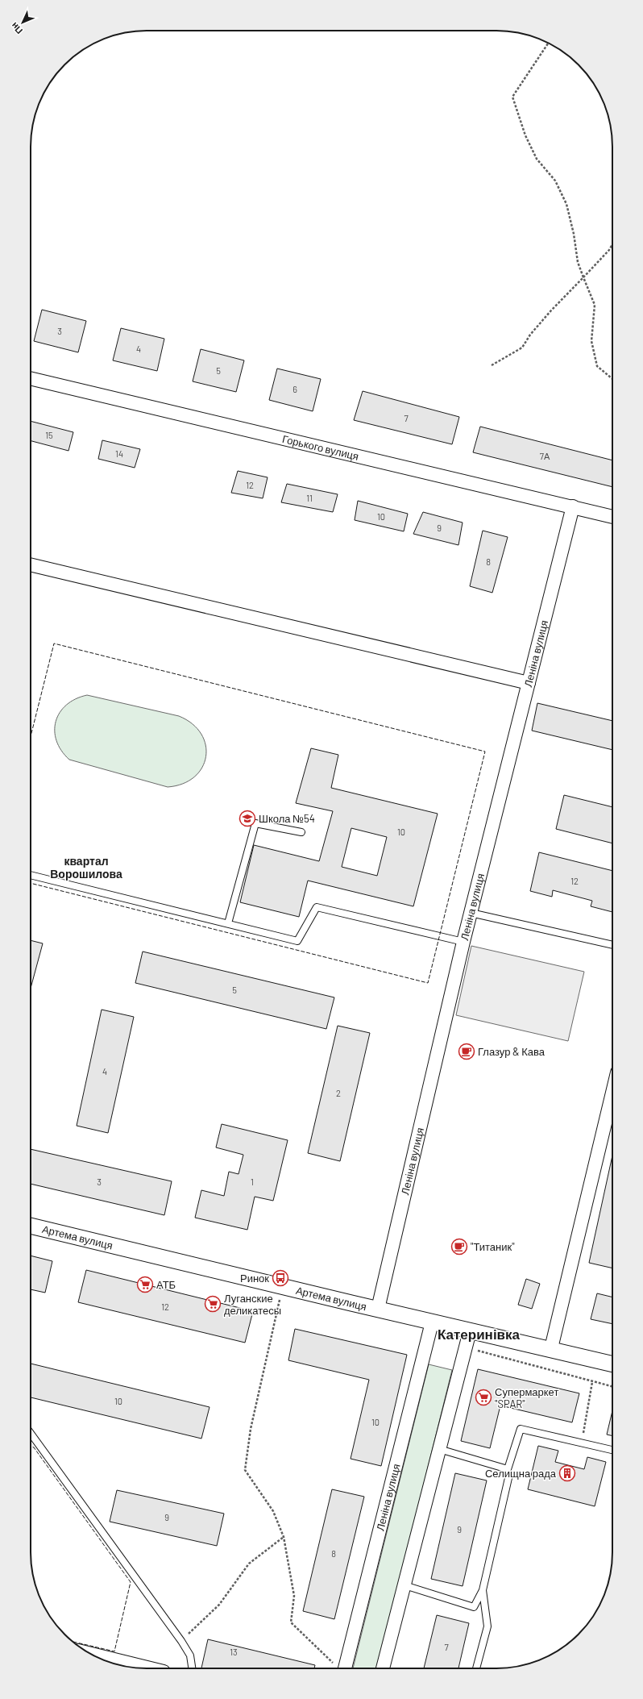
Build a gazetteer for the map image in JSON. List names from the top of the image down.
{
  "streets": {
    "street": ["Горького вулиця", "Леніна вулиця", "Артема вулиця"]
  },
  "crossings": [
    ["Горького вулиця", "Леніна вулиця"],
    ["Леніна вулиця", "Артема вулиця"]
  ],
  "districts": ["квартал Ворошилова", "Катеринівка"],
  "places": {
    "school or university": ["Школа №54"],
    "cafe": ["Глазур & Кава", "\"Титаник\""],
    "bus stop": ["Ринок"],
    "supermarket": ["АТБ", "Луганские деликатесы", "Супермаркет \"SPAR\""],
    "building": ["Селищна рада"]
  },
  "house_numbers": [
    "3",
    "4",
    "5",
    "6",
    "7",
    "15",
    "14",
    "7А",
    "12",
    "11",
    "10",
    "9",
    "8",
    "10",
    "12",
    "5",
    "4",
    "2",
    "3",
    "1",
    "12",
    "10",
    "10",
    "9",
    "9",
    "8",
    "7",
    "13"
  ],
  "north": "bottom left"
}
